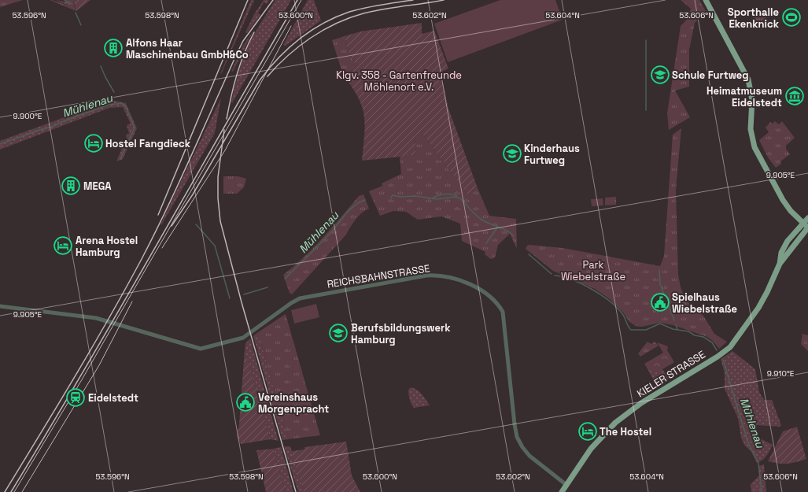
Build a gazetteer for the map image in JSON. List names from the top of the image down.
{
  "streets": {
    "main road": ["KIELER STRASSE"],
    "street": ["REICHSBAHNSTRASSE"]
  },
  "crossings": [
    ["REICHSBAHNSTRASSE", "KIELER STRASSE"]
  ],
  "water": ["Mühlenau"],
  "parks": ["Klgv. 358 - Gartenfreunde Möhlenort e.V.", "Park Wiebelstraße"],
  "places": {
    "sports": ["Sporthalle Ekenknick"],
    "building": ["Alfons Haar Maschinenbau GmbH&Co", "MEGA"],
    "school or university": ["Schule Furtweg", "Kinderhaus Furtweg", "Berufsbildungswerk Hamburg"],
    "museum": ["Heimatmuseum Eidelstedt"],
    "hotel": ["Hostel Fangdieck", "Arena Hostel Hamburg", "The Hostel"],
    "public building": ["Spielhaus Wiebelstraße", "Vereinshaus Morgenpracht"],
    "station": ["Eidelstedt"]
  },
  "coordinates": [
    "53.596°N",
    "53.598°N",
    "53.600°N",
    "53.604°N",
    "53.606°N",
    "53.602°N",
    "9.900°E",
    "9.905°E",
    "9.910°E"
  ]
}
